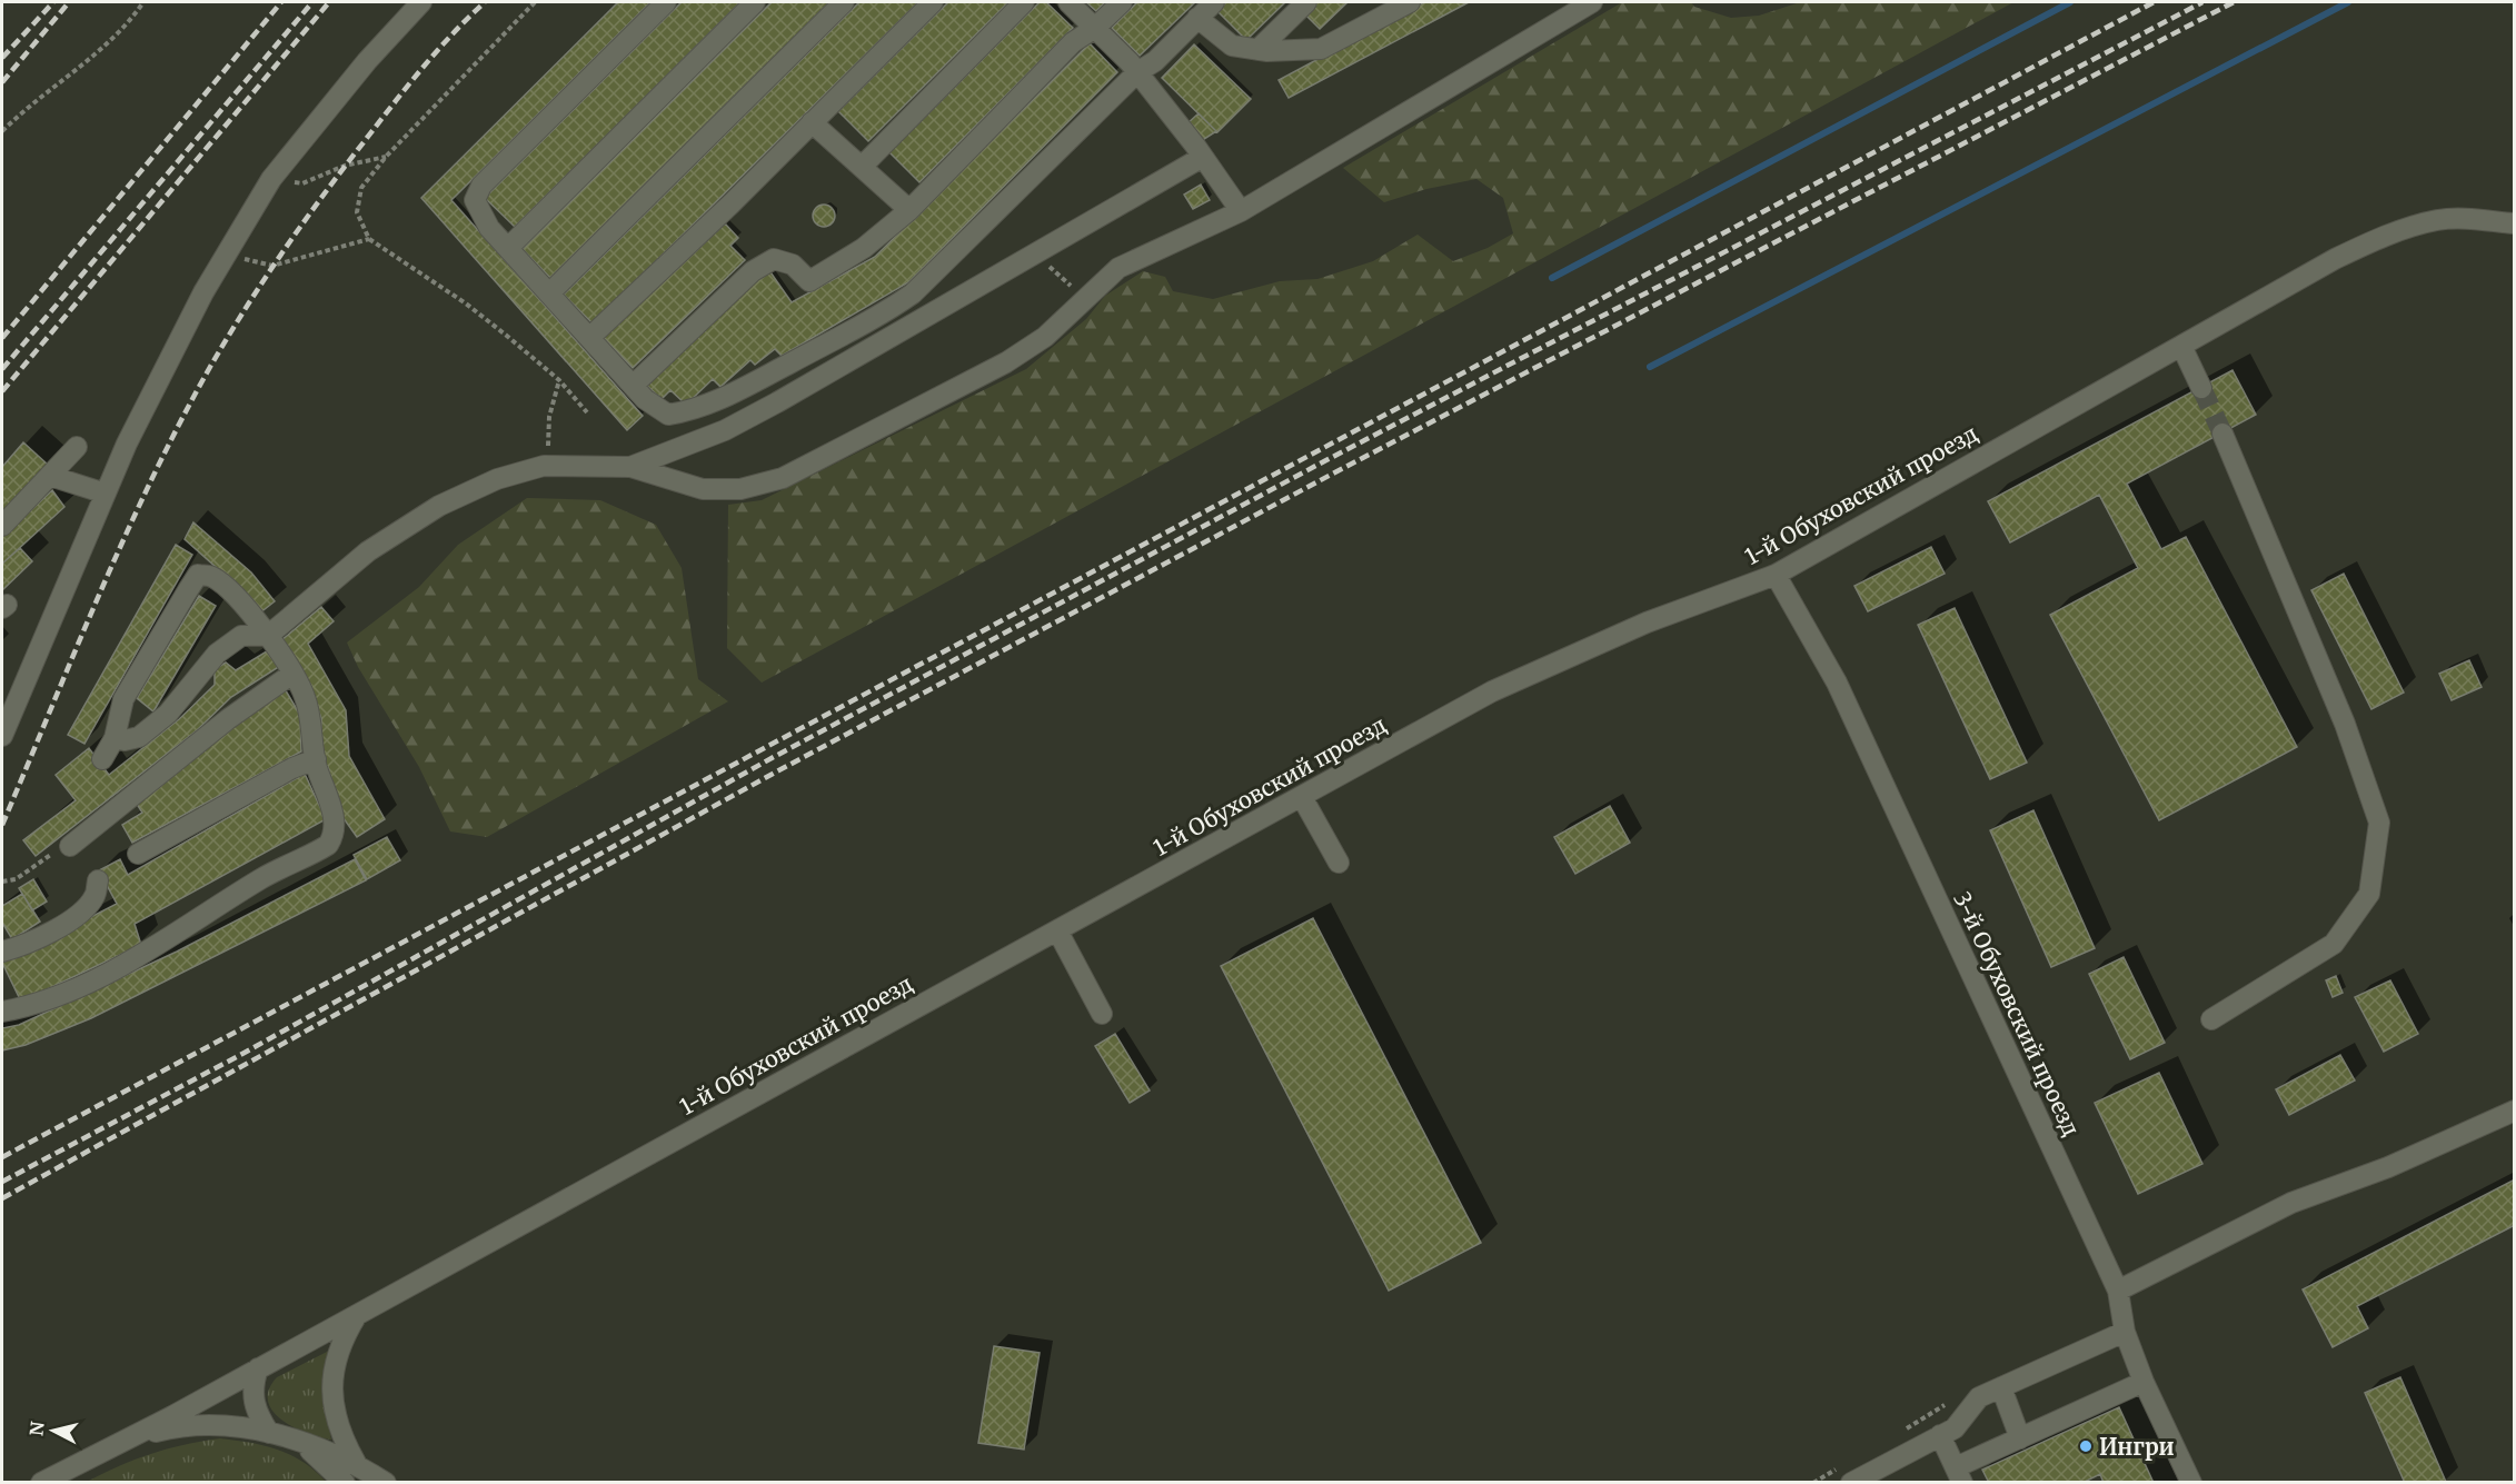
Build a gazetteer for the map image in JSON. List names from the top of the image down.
{
  "streets": {
    "street": ["1-й Обуховский проезд", "3-й Обуховский проезд"]
  },
  "crossings": [
    ["1-й Обуховский проезд", "3-й Обуховский проезд"]
  ],
  "places": ["Ингри"],
  "north": "left"
}
